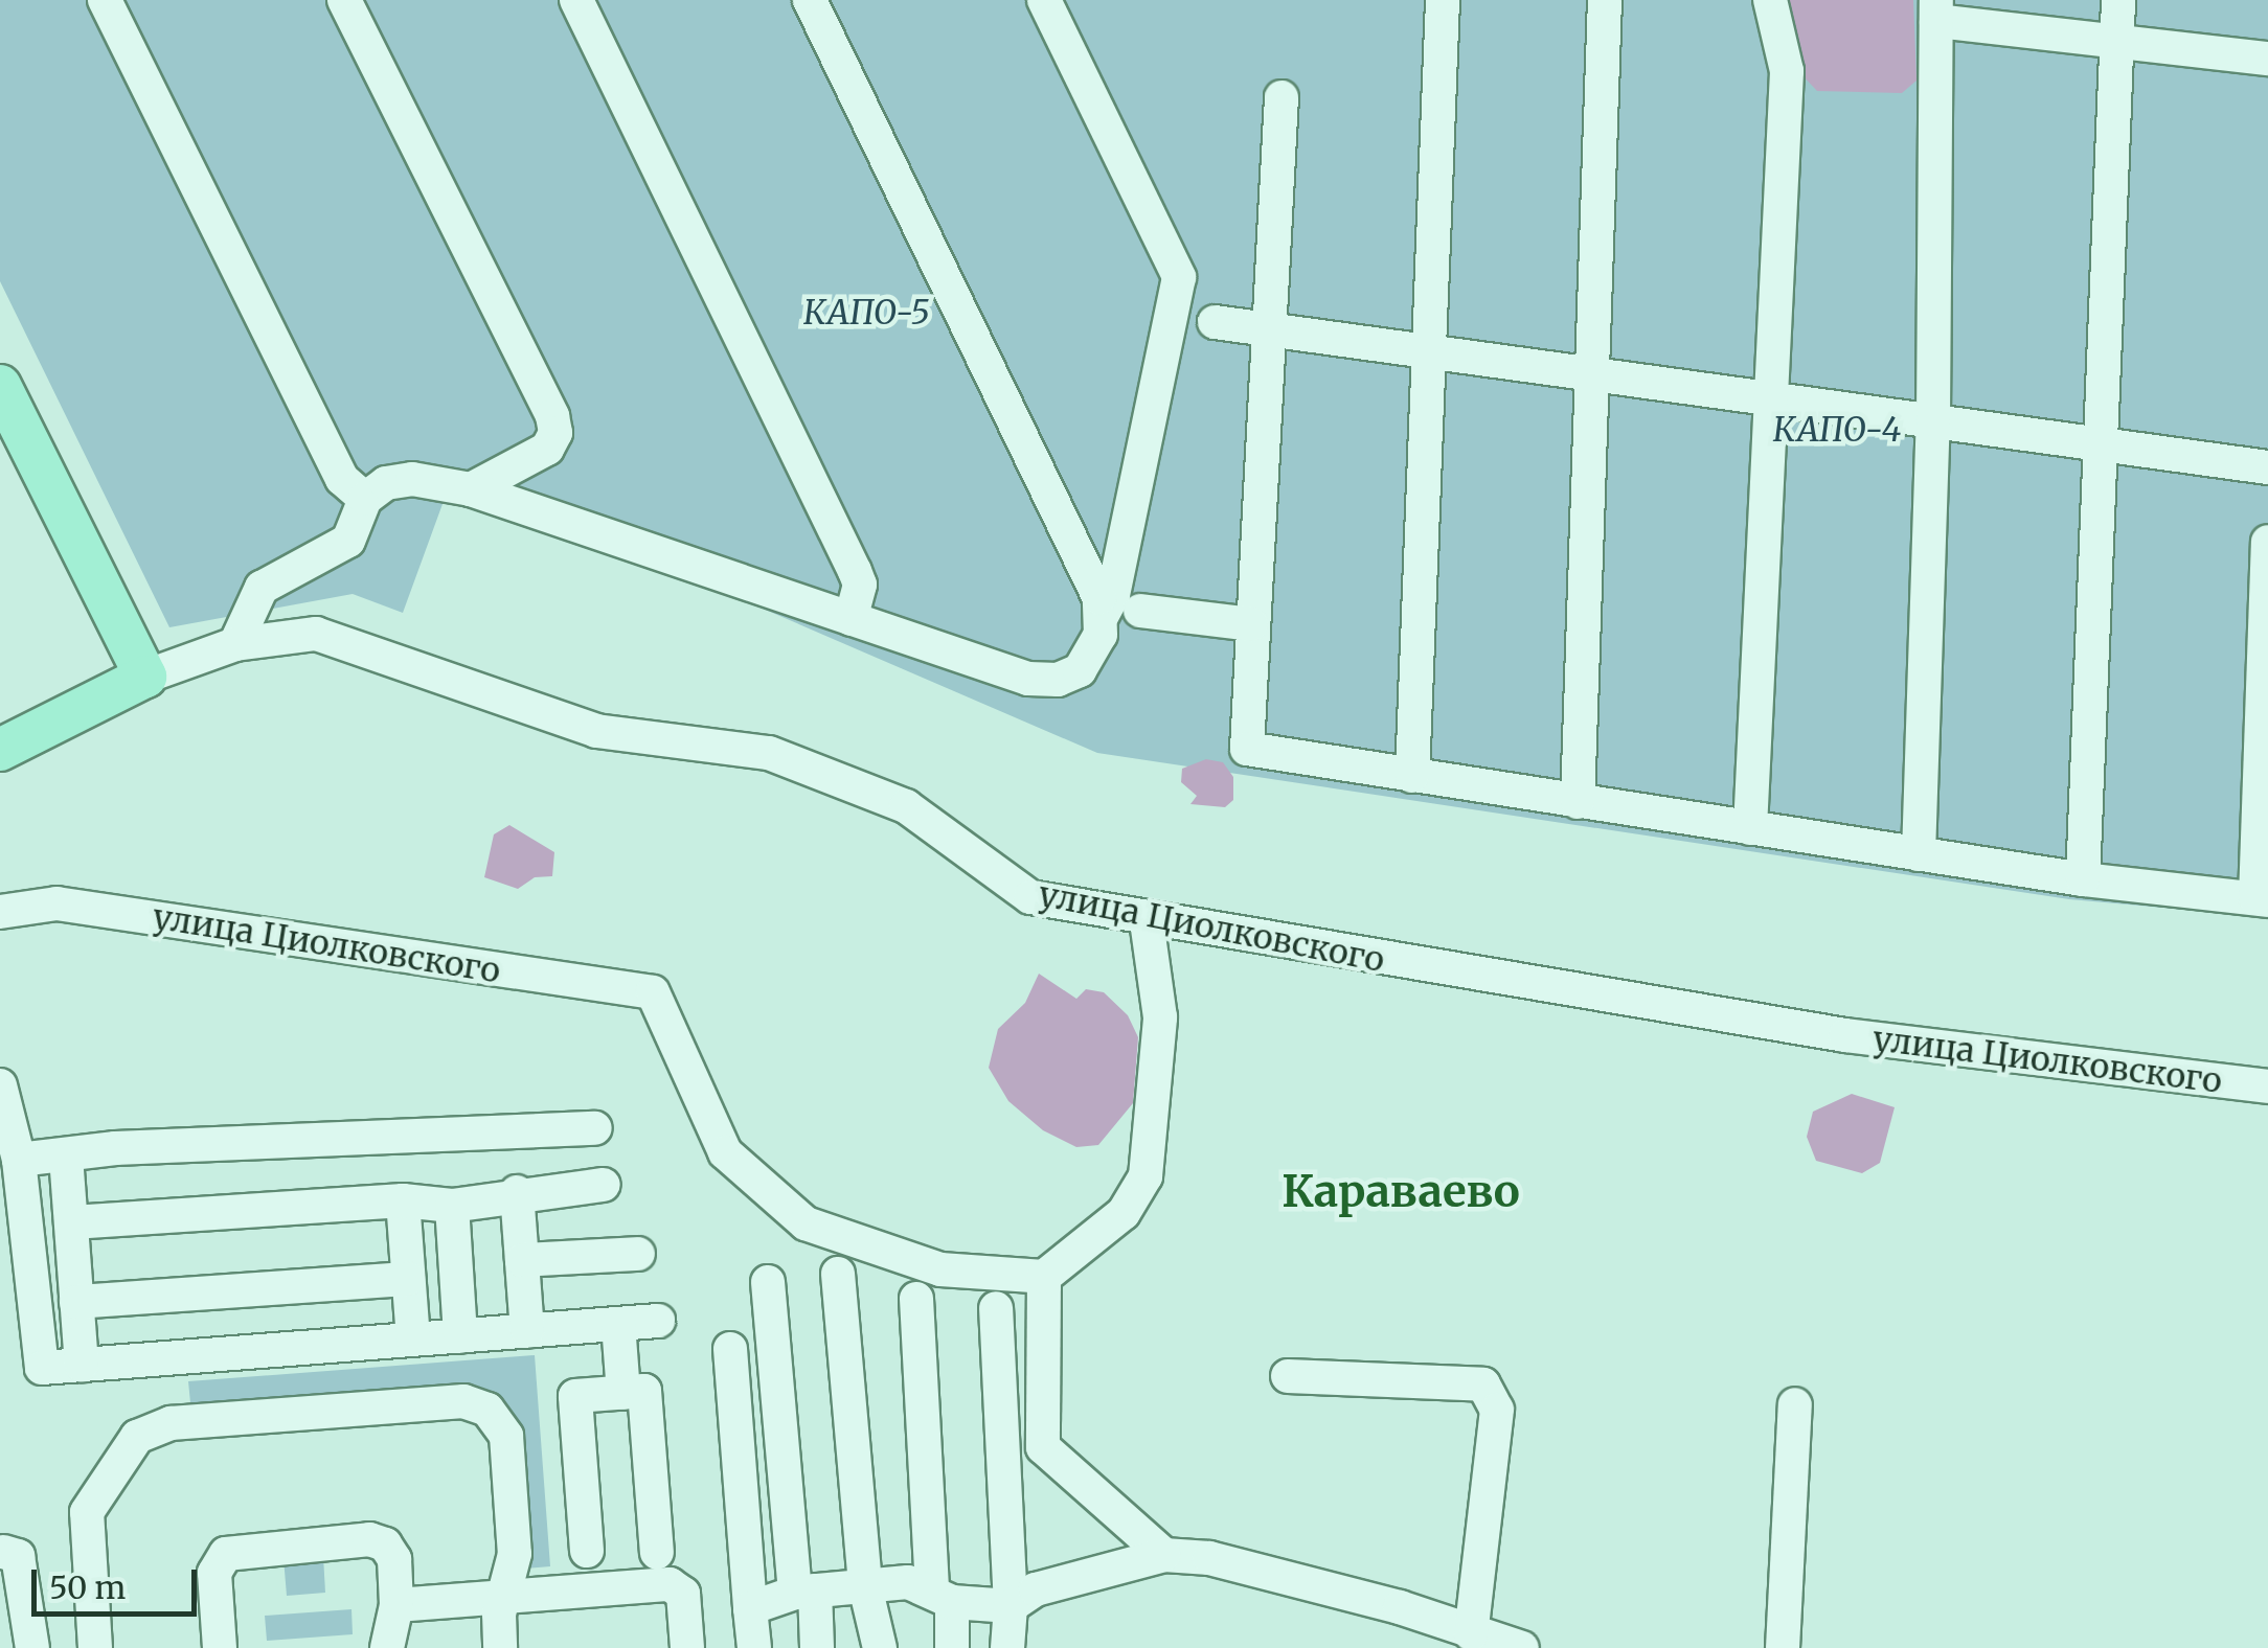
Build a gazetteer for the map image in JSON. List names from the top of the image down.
{
  "streets": {
    "street": ["улица Циолковского"]
  },
  "districts": ["Караваево"],
  "parks": ["КАПО-5", "КАПО-4"],
  "scale_bar": "50 m"
}
